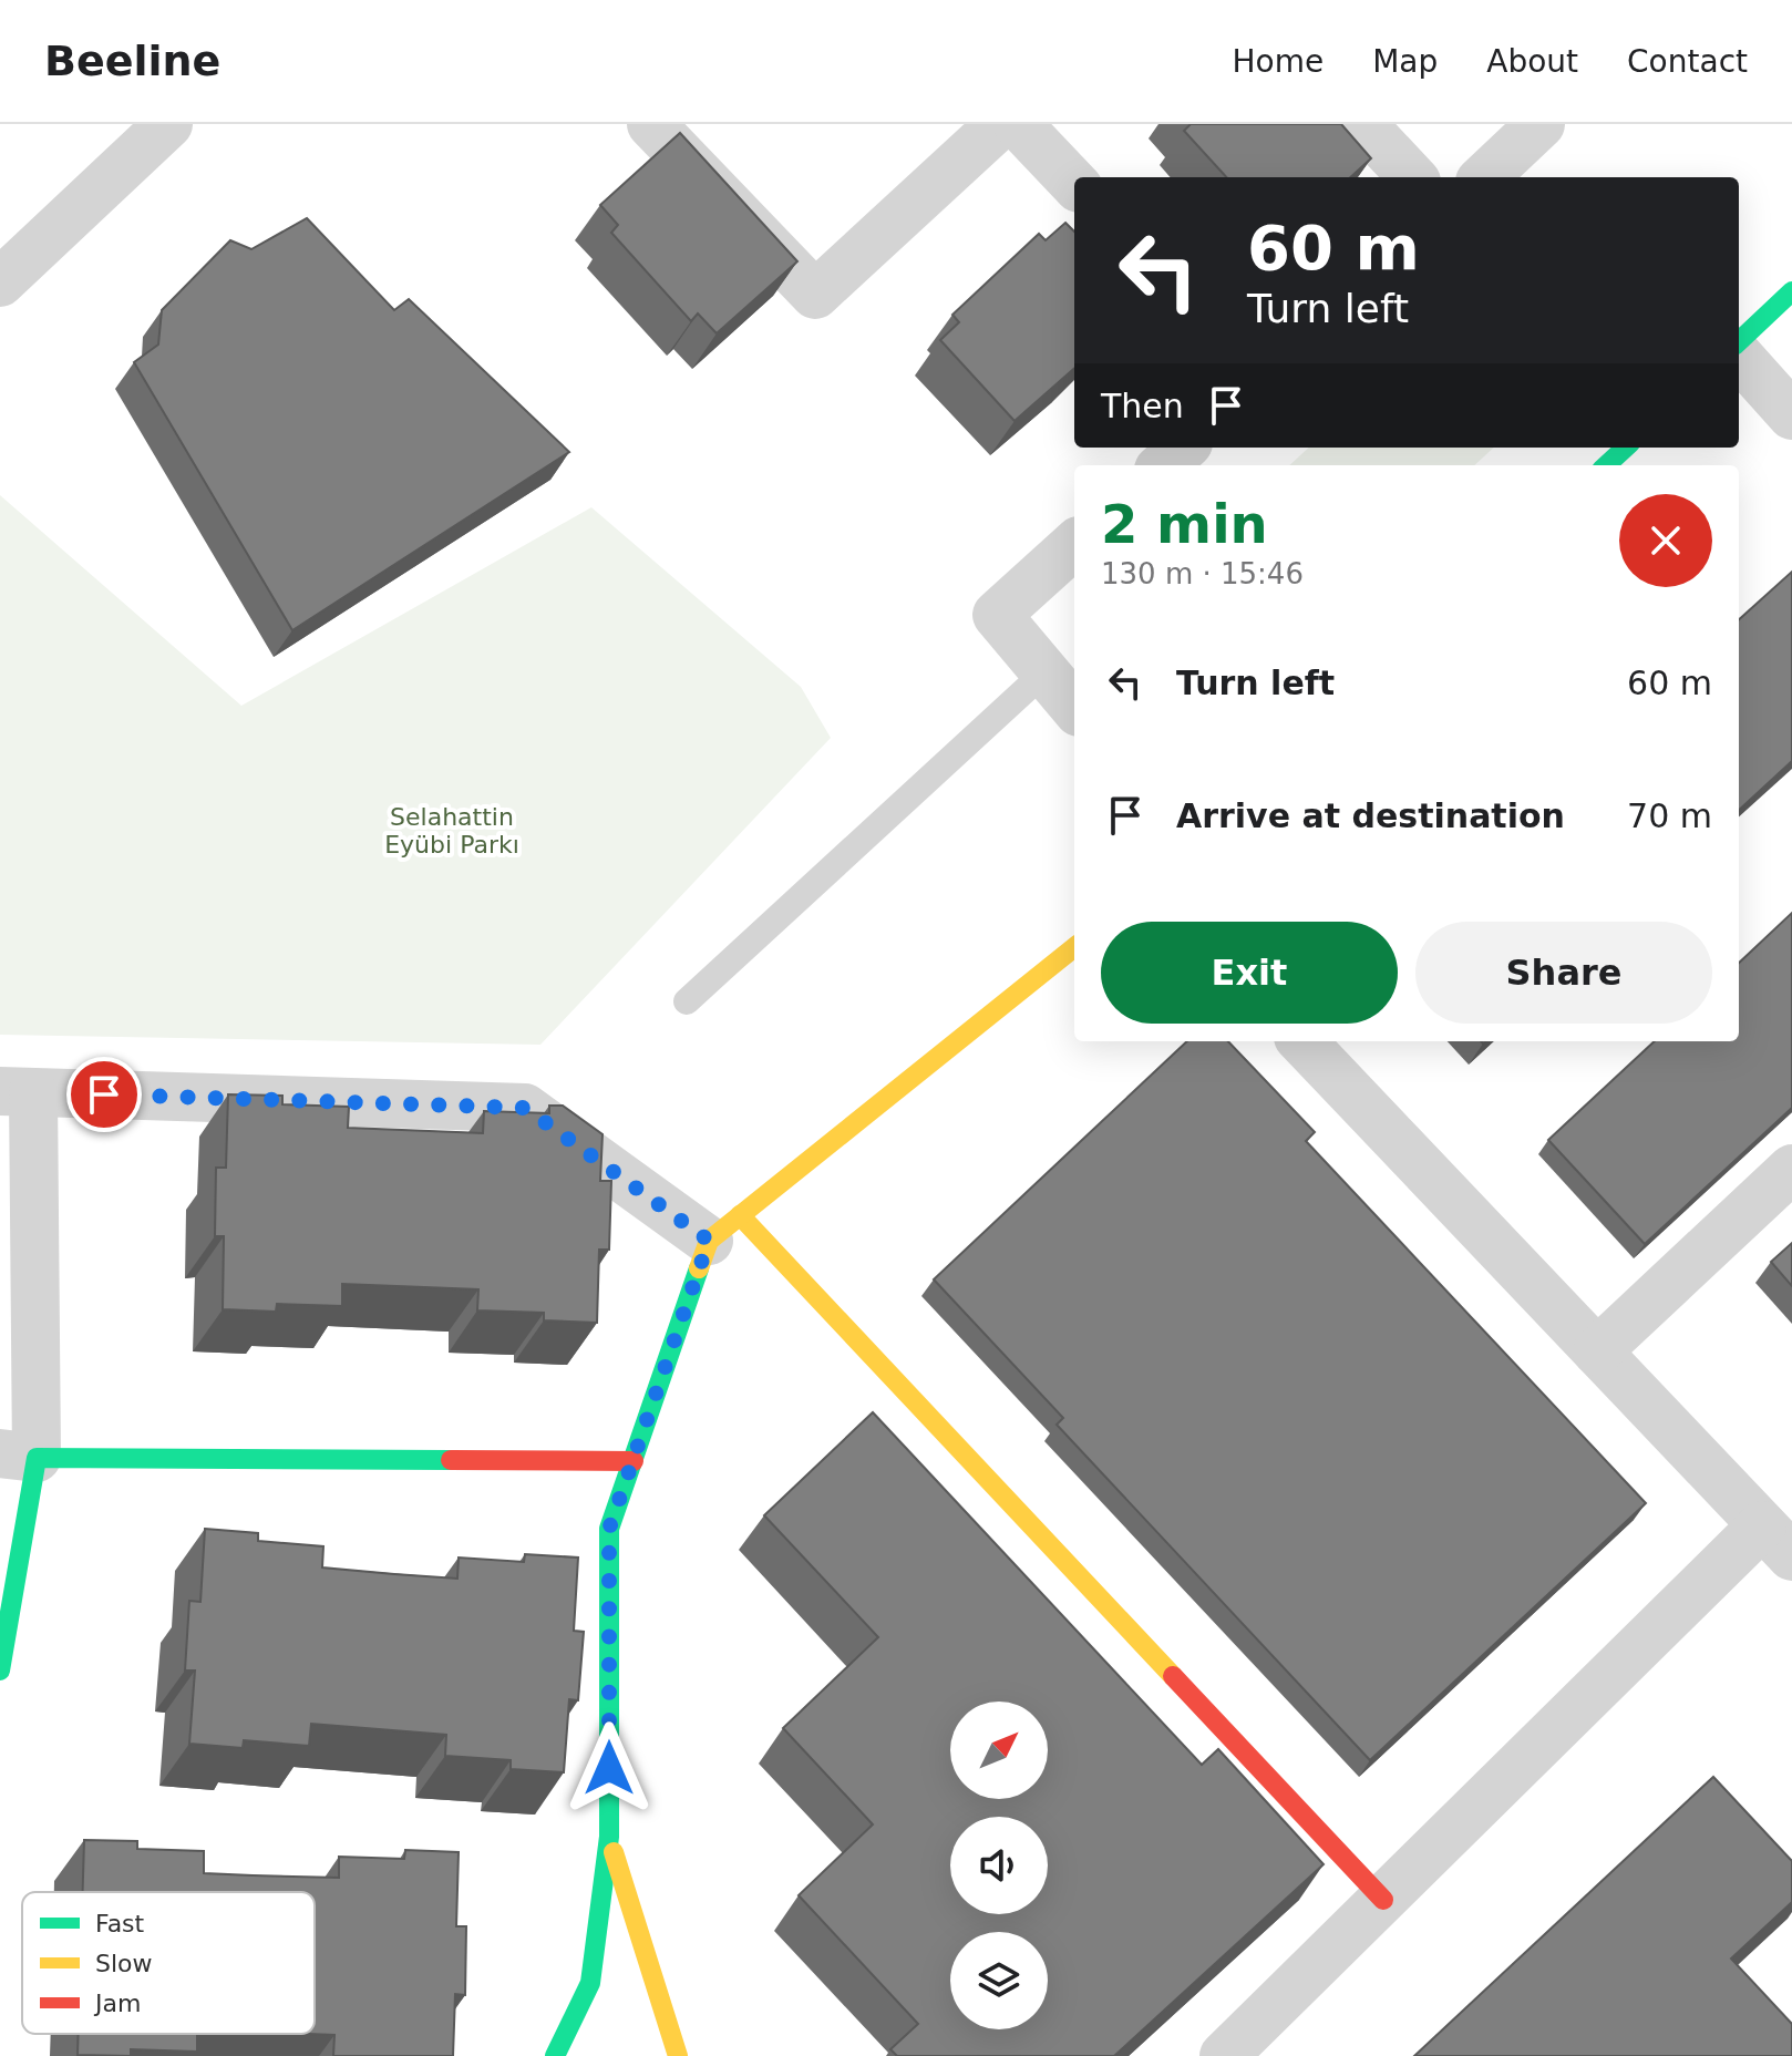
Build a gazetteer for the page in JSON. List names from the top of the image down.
{
  "parks": ["Selahattin Eyübi Parkı"],
  "legend": ["Fast", "Slow", "Jam"],
  "north": "top right",
  "page": {
    "header": "Beeline",
    "nav": [
      "Home",
      "Map",
      "About",
      "Contact"
    ],
    "turn": ["60 m", "Turn left"],
    "then": "Then",
    "heading": ["2 min", "130 m · 15:46"],
    "list": [
      {
        "name": "Turn left",
        "value": "60 m"
      },
      {
        "name": "Arrive at destination",
        "value": "70 m"
      }
    ],
    "buttons": ["Exit", "Share"]
  }
}
